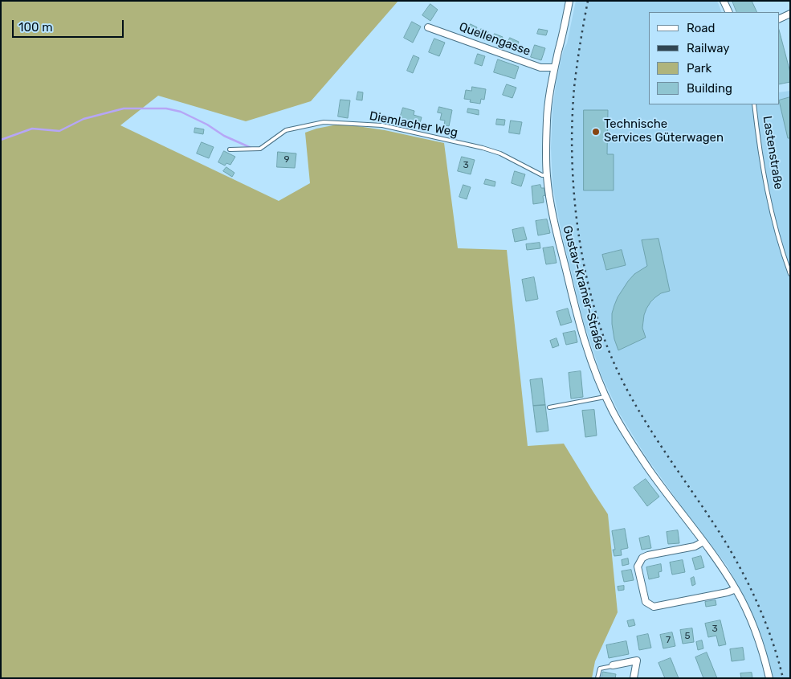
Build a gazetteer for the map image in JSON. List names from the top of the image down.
{
  "streets": {
    "street": ["Quellengasse", "Gustav-Kramer-Straße"],
    "lane": ["Diemlacher Weg", "Lastenstraße"]
  },
  "crossings": [
    ["Quellengasse", "Gustav-Kramer-Straße"],
    ["Diemlacher Weg", "Gustav-Kramer-Straße"]
  ],
  "places": ["Technische Services Güterwagen"],
  "house_numbers": [
    "9",
    "3",
    "3",
    "5",
    "7"
  ],
  "legend": [
    "Road",
    "Railway",
    "Park",
    "Building"
  ],
  "scale_bar": "100 m"
}
